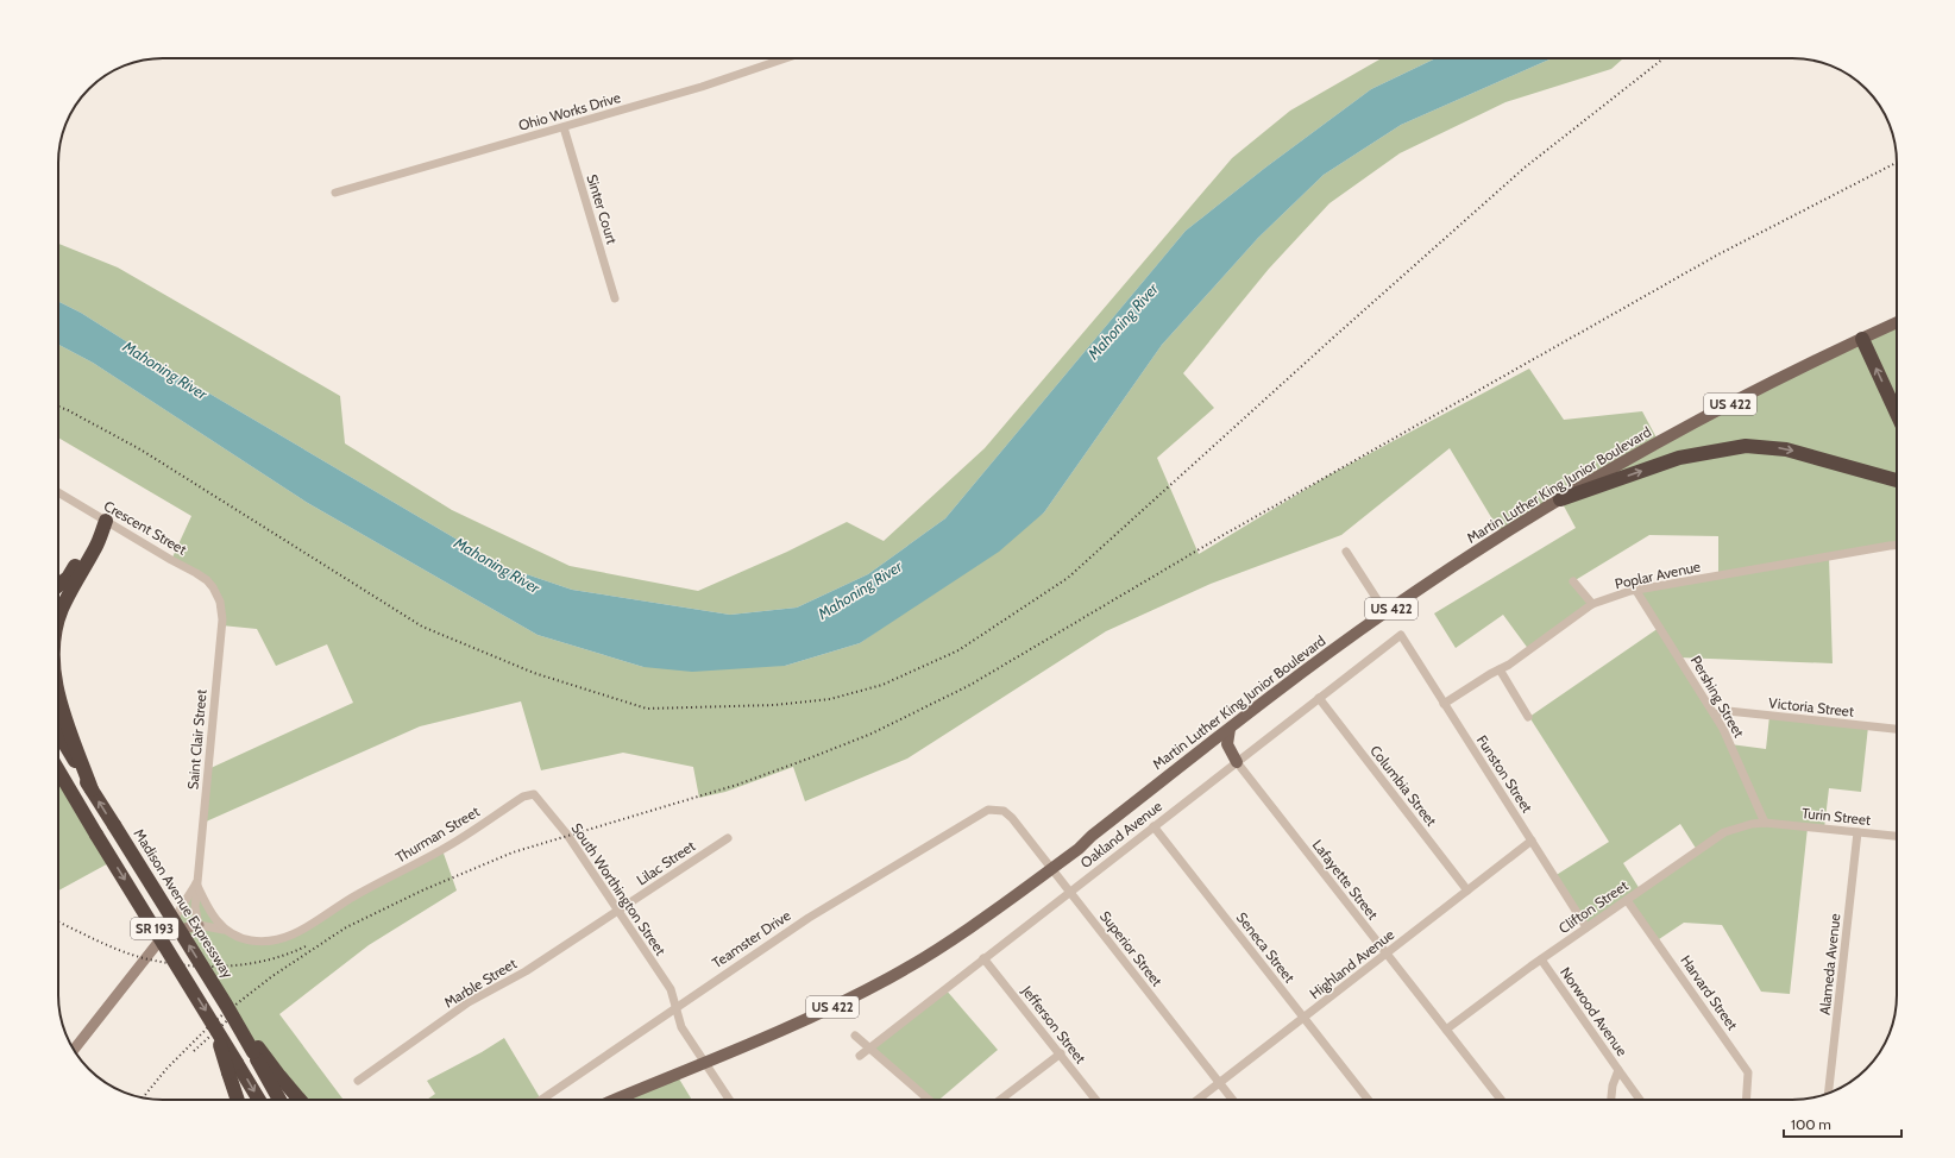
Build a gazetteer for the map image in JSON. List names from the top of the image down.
{
  "streets": {
    "highway": ["Madison Avenue Expressway", "SR 193"],
    "main road": ["US 422", "Martin Luther King Junior Boulevard"],
    "street": [
      "Ohio Works Drive",
      "Sinter Court",
      "Crescent Street",
      "Poplar Avenue",
      "Pershing Street",
      "Victoria Street",
      "Saint Clair Street",
      "Funston Street",
      "Columbia Street",
      "Turin Street",
      "Thurman Street",
      "Oakland Avenue",
      "Lilac Street",
      "Lafayette Street",
      "South Worthington Street",
      "Clifton Street",
      "Teamster Drive",
      "Seneca Street",
      "Superior Street",
      "Highland Avenue",
      "Alameda Avenue",
      "Marble Street",
      "Harvard Street",
      "Norwood Avenue",
      "Jefferson Street"
    ]
  },
  "crossings": [
    ["Ohio Works Drive", "Sinter Court"],
    ["Martin Luther King Junior Boulevard", "South Worthington Street"],
    ["Martin Luther King Junior Boulevard", "Superior Street"],
    ["Crescent Street", "Saint Clair Street"],
    ["Poplar Avenue", "Pershing Street"],
    ["Poplar Avenue", "Funston Street"],
    ["Pershing Street", "Victoria Street"],
    ["Pershing Street", "Turin Street"],
    ["Pershing Street", "Clifton Street"],
    ["Funston Street", "Oakland Avenue"],
    ["Funston Street", "Clifton Street"],
    ["Funston Street", "Highland Avenue"],
    ["Columbia Street", "Oakland Avenue"],
    ["Columbia Street", "Highland Avenue"],
    ["Turin Street", "Clifton Street"],
    ["Turin Street", "Alameda Avenue"],
    ["Thurman Street", "South Worthington Street"],
    ["Oakland Avenue", "Lafayette Street"],
    ["Oakland Avenue", "Seneca Street"],
    ["Oakland Avenue", "Superior Street"],
    ["Oakland Avenue", "Jefferson Street"],
    ["Lilac Street", "South Worthington Street"],
    ["Lilac Street", "Marble Street"],
    ["Lafayette Street", "Clifton Street"],
    ["Lafayette Street", "Highland Avenue"],
    ["South Worthington Street", "Teamster Drive"],
    ["South Worthington Street", "Marble Street"],
    ["Clifton Street", "Harvard Street"],
    ["Clifton Street", "Norwood Avenue"],
    ["Teamster Drive", "Superior Street"],
    ["Seneca Street", "Highland Avenue"],
    ["Superior Street", "Highland Avenue"]
  ],
  "water": ["Mahoning River"],
  "scale_bar": "100 m"
}
